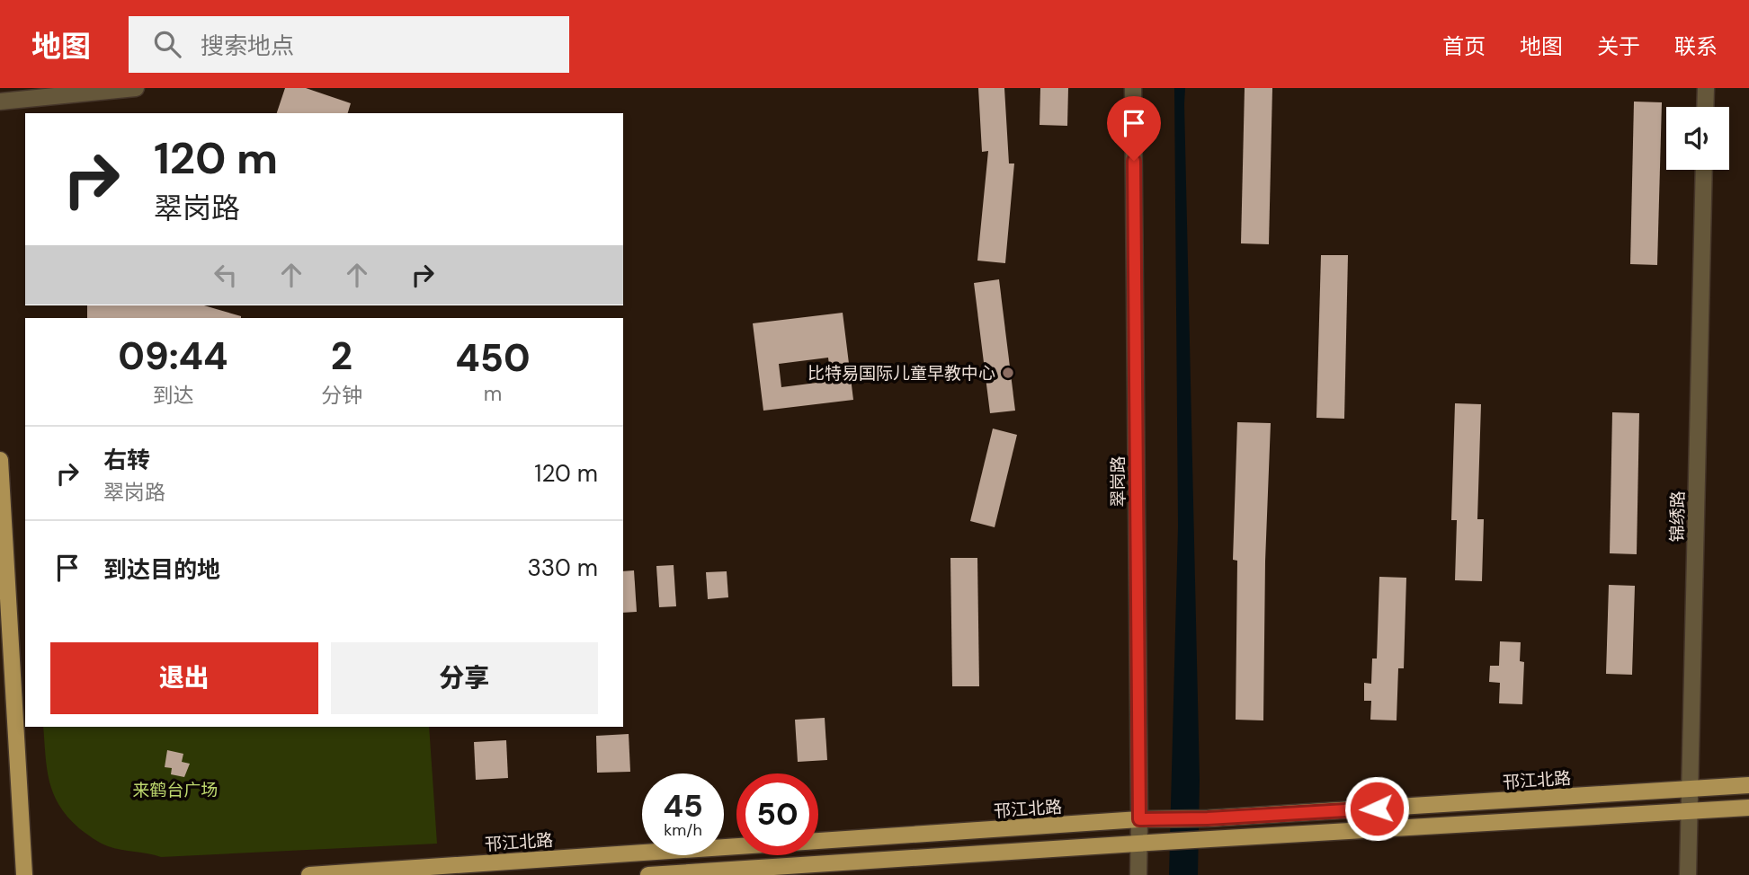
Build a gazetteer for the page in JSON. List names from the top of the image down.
{
  "streets": {
    "main road": ["邗江北路"],
    "street": ["翠岗路", "锦绣路"]
  },
  "crossings": [
    ["翠岗路", "邗江北路"],
    ["锦绣路", "邗江北路"]
  ],
  "parks": ["来鹤台广场"],
  "places": ["比特易国际儿童早教中心"],
  "page": {
    "header": "地图",
    "search": "搜索地点",
    "nav": [
      "首页",
      "地图",
      "关于",
      "联系"
    ],
    "turn": ["120 m", "翠岗路"],
    "eta": [
      "09:44",
      "到达",
      "2",
      "分钟",
      "450",
      "m"
    ],
    "list": [
      {
        "name": "右转",
        "note": "翠岗路",
        "value": "120 m"
      },
      {
        "name": "到达目的地",
        "value": "330 m"
      }
    ],
    "buttons": ["退出", "分享"],
    "speed": "45 km/h",
    "limit": "50"
  }
}
